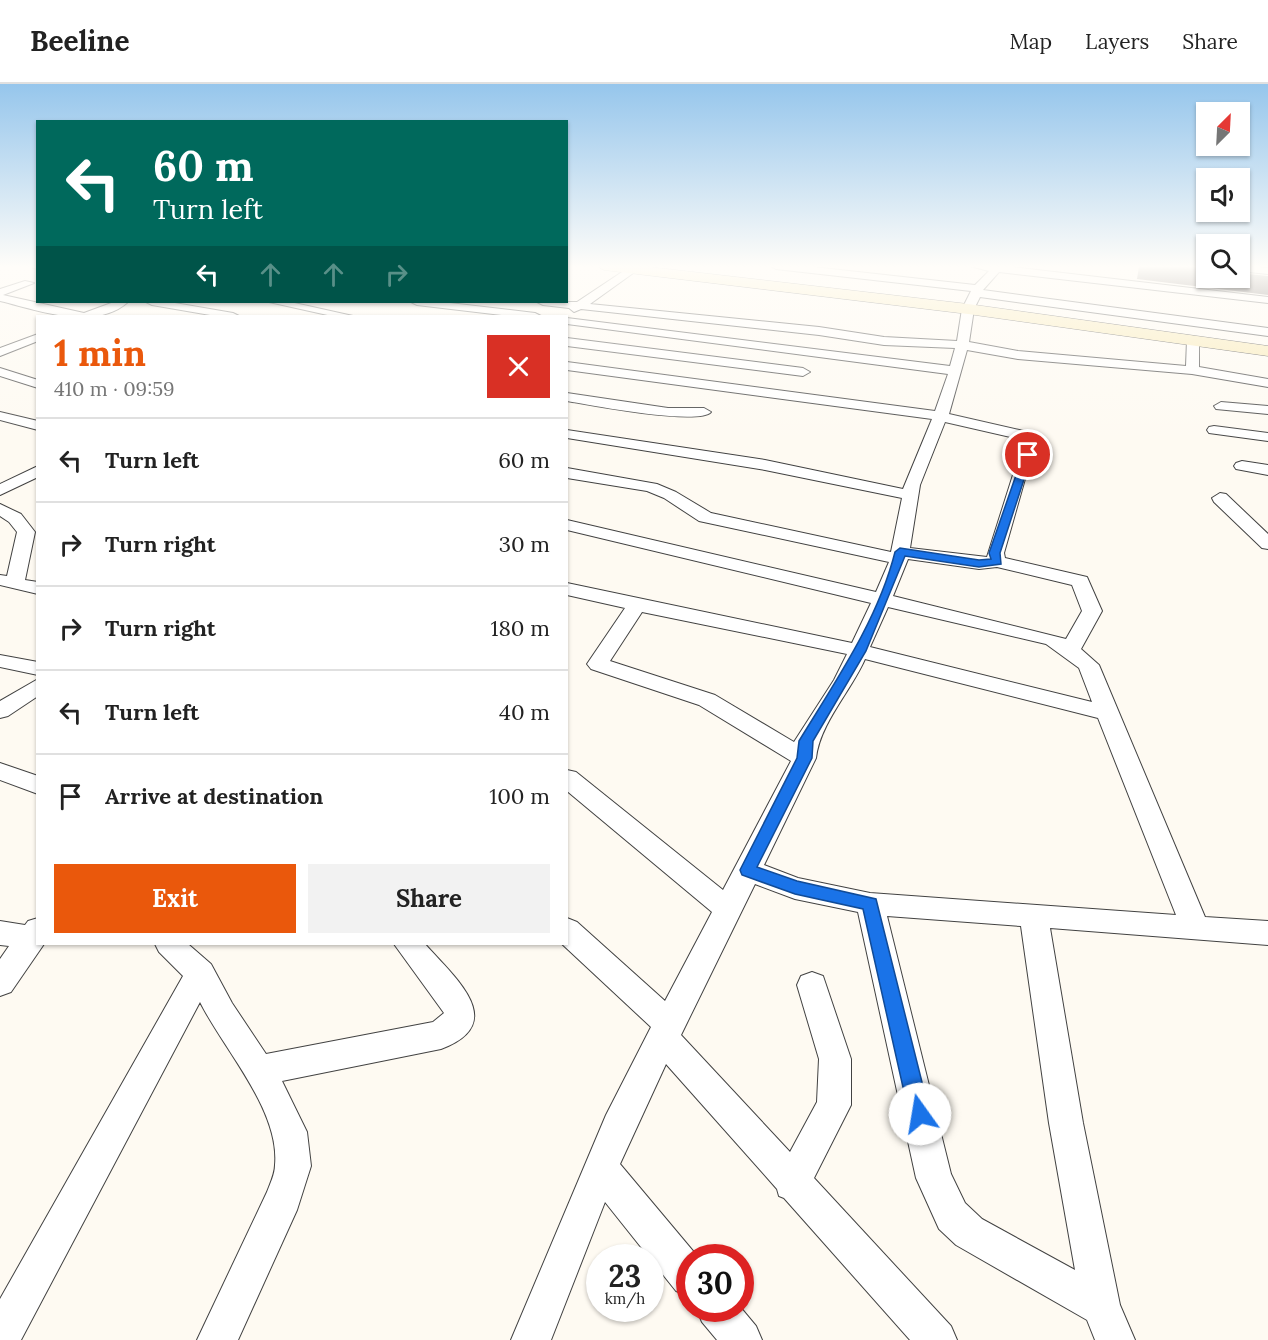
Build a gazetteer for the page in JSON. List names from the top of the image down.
{
  "north": "top right",
  "page": {
    "header": "Beeline",
    "nav": ["Map", "Layers", "Share"],
    "turn": ["60 m", "Turn left"],
    "heading": ["1 min", "410 m · 09:59"],
    "list": [
      {
        "name": "Turn left",
        "value": "60 m"
      },
      {
        "name": "Turn right",
        "value": "30 m"
      },
      {
        "name": "Turn right",
        "value": "180 m"
      },
      {
        "name": "Turn left",
        "value": "40 m"
      },
      {
        "name": "Arrive at destination",
        "value": "100 m"
      }
    ],
    "buttons": ["Exit", "Share"],
    "speed": "23 km/h",
    "limit": "30"
  }
}
